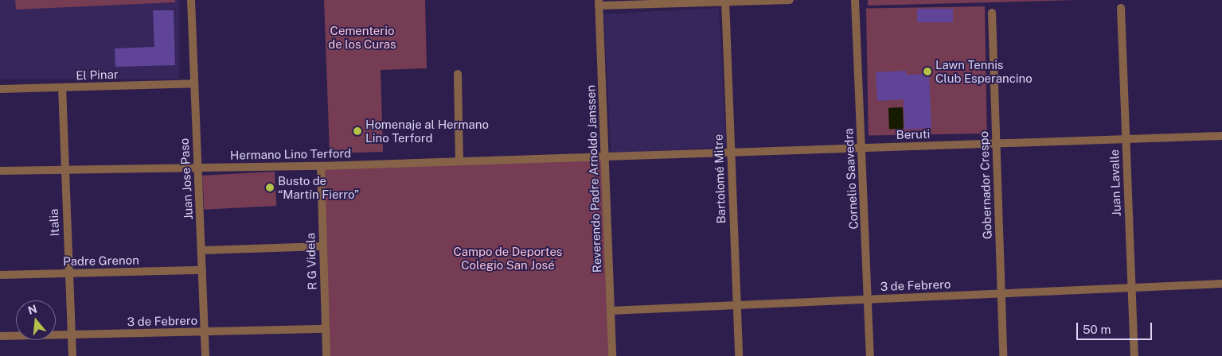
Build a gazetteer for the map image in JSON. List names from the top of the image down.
{
  "streets": {
    "street": [
      "El Pinar",
      "Beruti",
      "Hermano Lino Terford",
      "Juan Jose Paso",
      "Reverendo Padre Arnoldo Janssen",
      "Bartolomé Mitre",
      "Cornelio Saavedra",
      "Juan Lavalle",
      "Gobernador Crespo",
      "Italia",
      "Padre Grenon",
      "R G Videla",
      "3 de Febrero"
    ]
  },
  "crossings": [
    ["El Pinar", "Juan Jose Paso"],
    ["El Pinar", "Italia"],
    ["Beruti", "Hermano Lino Terford"],
    ["Beruti", "Reverendo Padre Arnoldo Janssen"],
    ["Beruti", "Bartolomé Mitre"],
    ["Beruti", "Cornelio Saavedra"],
    ["Beruti", "Juan Lavalle"],
    ["Beruti", "Gobernador Crespo"],
    ["Hermano Lino Terford", "Juan Jose Paso"],
    ["Hermano Lino Terford", "Reverendo Padre Arnoldo Janssen"],
    ["Hermano Lino Terford", "Italia"],
    ["Hermano Lino Terford", "R G Videla"],
    ["Juan Jose Paso", "Padre Grenon"],
    ["Juan Jose Paso", "3 de Febrero"],
    ["Reverendo Padre Arnoldo Janssen", "3 de Febrero"],
    ["Bartolomé Mitre", "3 de Febrero"],
    ["Cornelio Saavedra", "3 de Febrero"],
    ["Juan Lavalle", "3 de Febrero"],
    ["Gobernador Crespo", "3 de Febrero"],
    ["Italia", "Padre Grenon"],
    ["Italia", "3 de Febrero"],
    ["R G Videla", "3 de Febrero"]
  ],
  "parks": ["Cementerio de los Curas", "Campo de Deportes Colegio San José"],
  "places": ["Lawn Tennis Club Esperancino", "Homenaje al Hermano Lino Terford", "Busto de “Martín Fierro”"],
  "scale_bar": "50 m",
  "north": "top"
}
